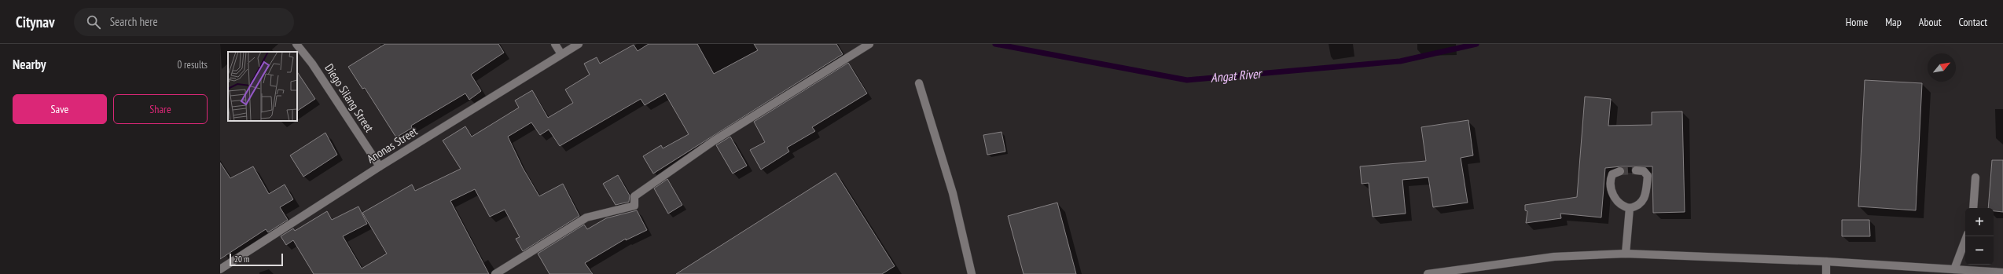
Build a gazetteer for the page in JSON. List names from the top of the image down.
{
  "streets": {
    "street": ["Diego Silang Street", "Anonas Street"]
  },
  "crossings": [
    ["Diego Silang Street", "Anonas Street"]
  ],
  "water": ["Angat River"],
  "scale_bar": "20 m",
  "north": "top right",
  "page": {
    "header": "Citynav",
    "search": "Search here",
    "nav": [
      "Home",
      "Map",
      "About",
      "Contact"
    ],
    "heading": ["Nearby", "0 results"],
    "buttons": ["Save", "Share"],
    "map_buttons": ["+", "−"],
    "scale": "20 m"
  }
}
